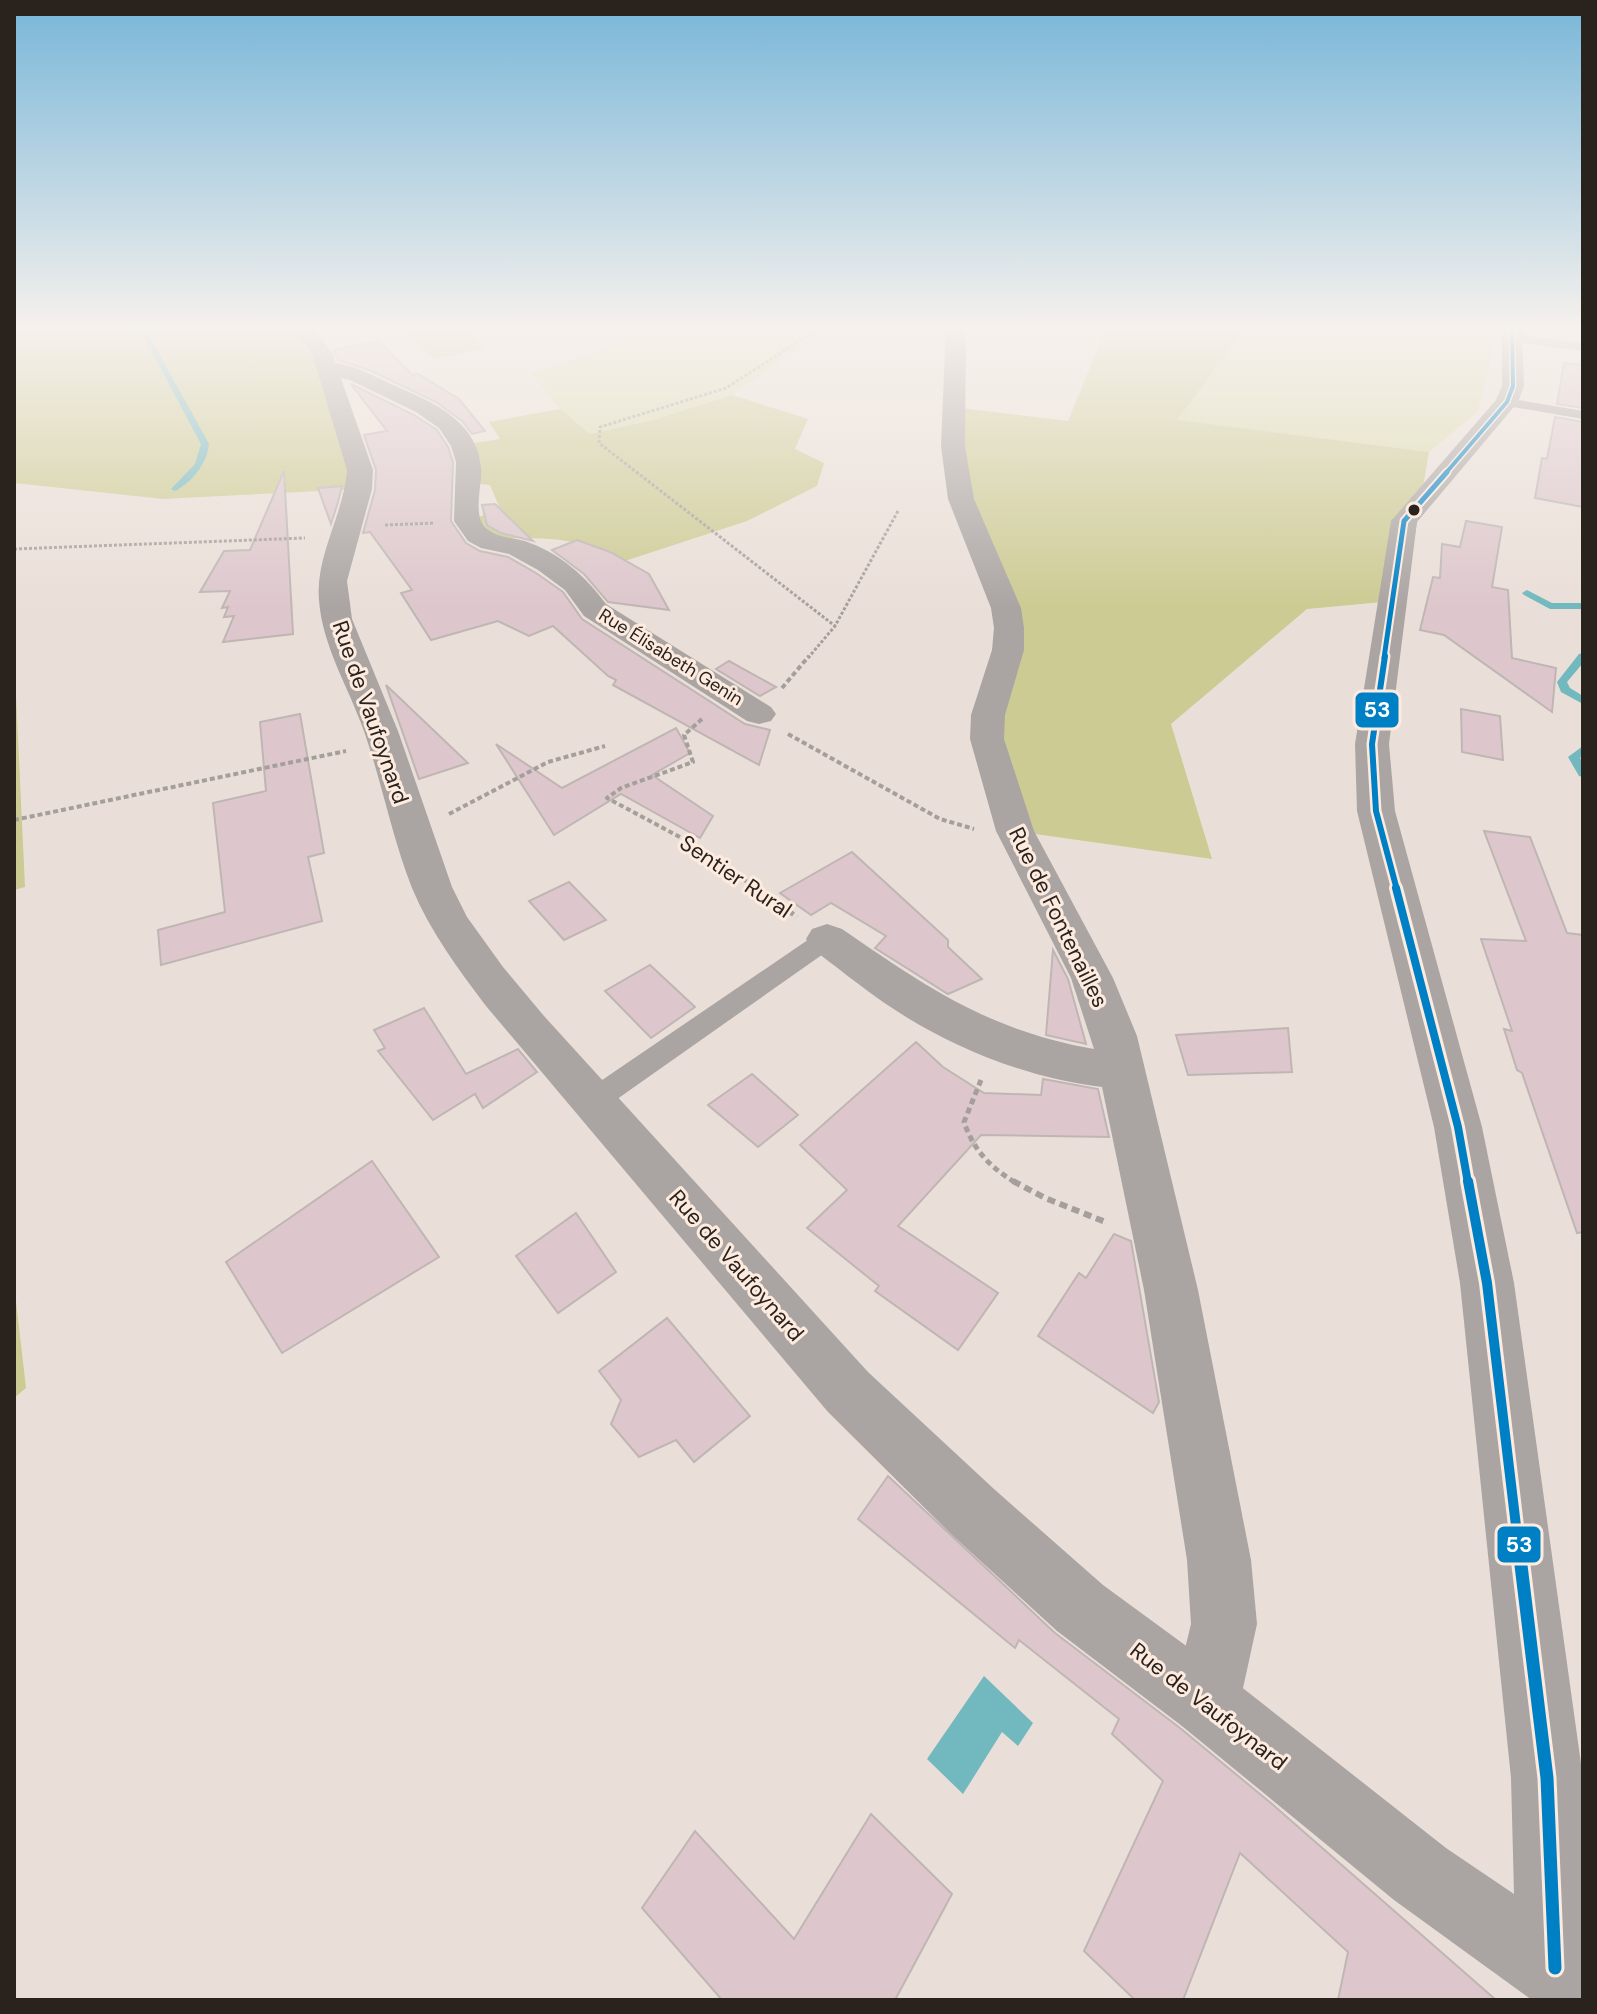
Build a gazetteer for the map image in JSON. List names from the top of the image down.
{
  "streets": {
    "street": ["Rue Élisabeth Genin", "Rue de Vaufoynard", "Rue de Fontenailles"],
    "path": ["Sentier Rural"]
  },
  "crossings": [
    ["Rue de Vaufoynard", "Rue de Fontenailles"]
  ],
  "lines": ["transit line 53"]
}
